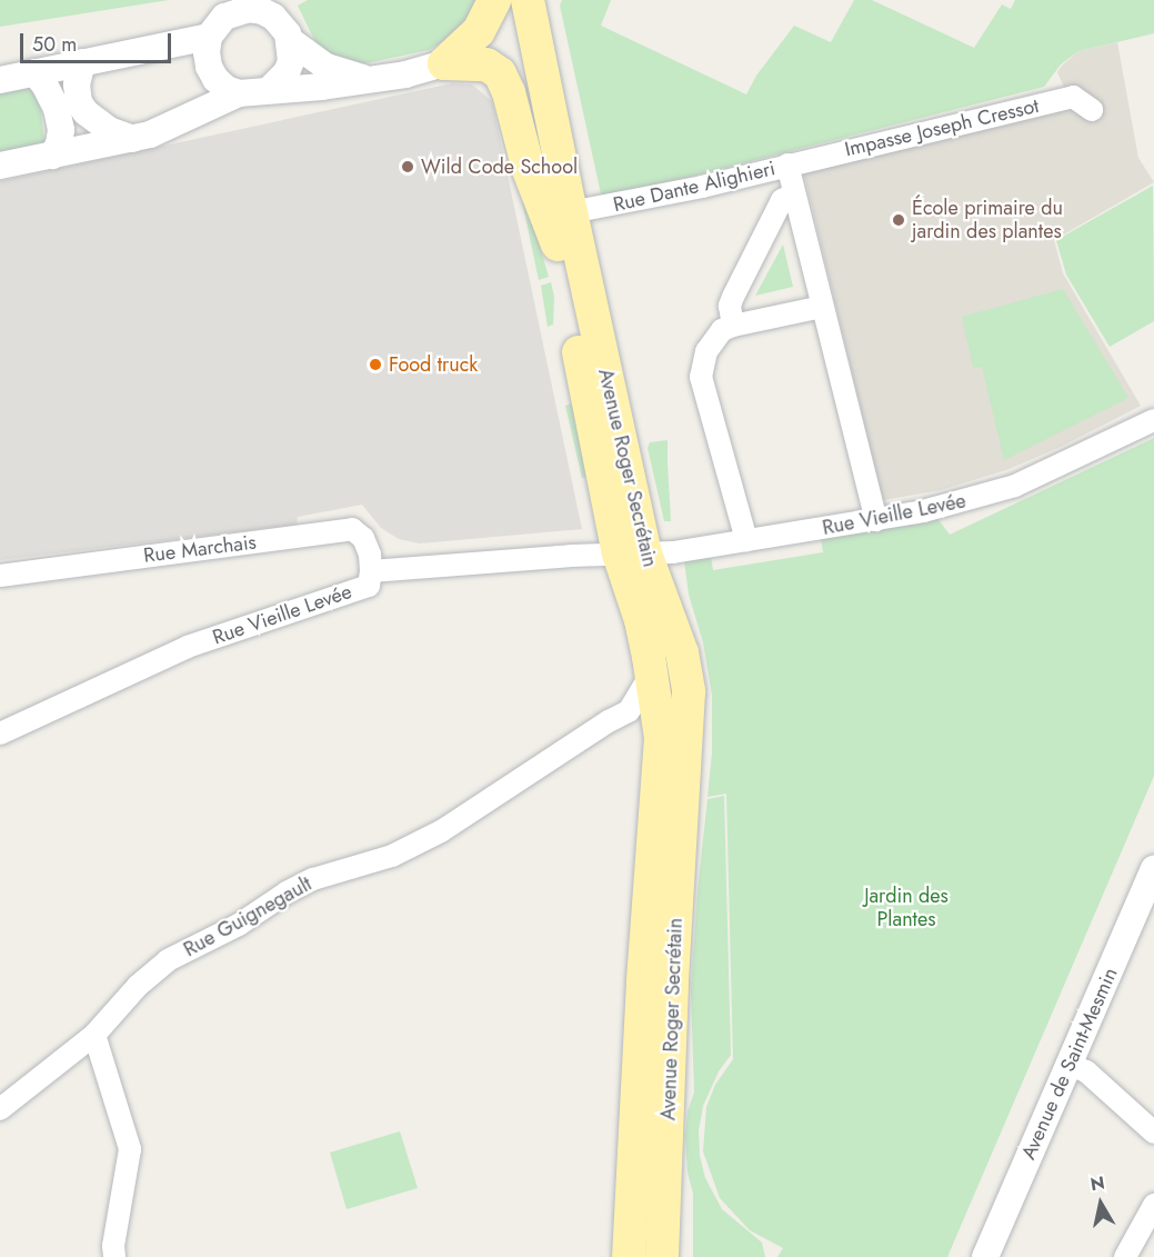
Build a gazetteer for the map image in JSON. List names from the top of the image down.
{
  "streets": {
    "main road": ["Avenue Roger Secrétain"],
    "street": [
      "Impasse Joseph Cressot",
      "Rue Dante Alighieri",
      "Rue Vieille Levée",
      "Rue Marchais",
      "Rue Guignegault",
      "Avenue de Saint-Mesmin"
    ]
  },
  "crossings": [
    ["Impasse Joseph Cressot", "Rue Dante Alighieri"],
    ["Rue Dante Alighieri", "Avenue Roger Secrétain"],
    ["Rue Dante Alighieri", "Rue Vieille Levée"],
    ["Avenue Roger Secrétain", "Rue Vieille Levée"],
    ["Rue Vieille Levée", "Rue Marchais"]
  ],
  "parks": ["Jardin des Plantes"],
  "places": ["Wild Code School", "École primaire du jardin des plantes", "Food truck"],
  "scale_bar": "50 m",
  "north": "top"
}
